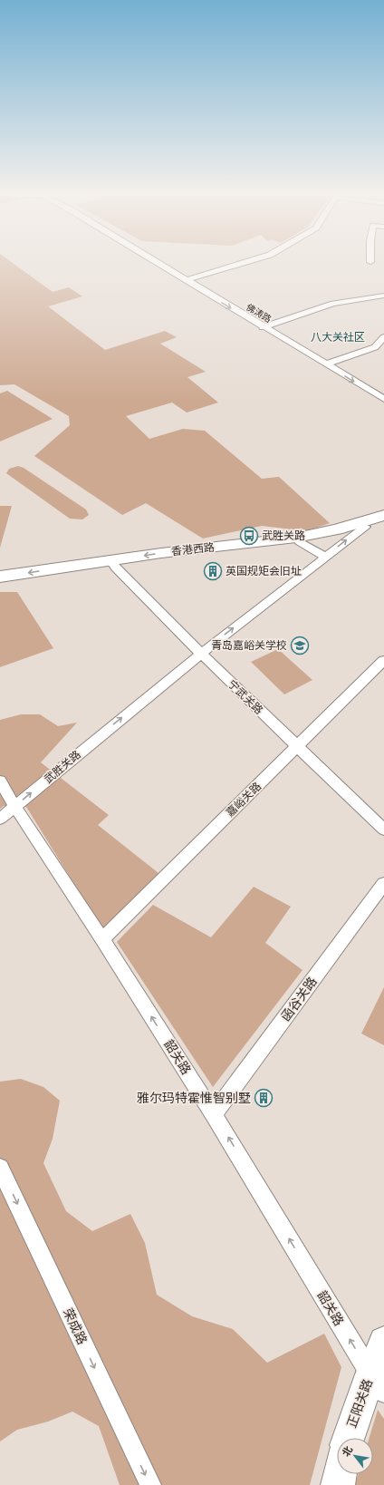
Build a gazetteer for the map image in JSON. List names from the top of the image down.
{
  "streets": {
    "main road": ["香港西路", "正阳关路"],
    "street": [
      "佛涛路",
      "宁武关路",
      "武胜关路",
      "嘉峪关路",
      "函谷关路",
      "韶关路",
      "荣成路"
    ]
  },
  "crossings": [
    ["香港西路", "宁武关路"],
    ["宁武关路", "武胜关路"],
    ["宁武关路", "嘉峪关路"],
    ["武胜关路", "韶关路"],
    ["嘉峪关路", "韶关路"],
    ["函谷关路", "韶关路"],
    ["韶关路", "正阳关路"]
  ],
  "one_way": [
    "佛涛路",
    "香港西路",
    "武胜关路",
    "韶关路",
    "荣成路"
  ],
  "districts": ["八大关社区"],
  "places": {
    "bus stop": ["武胜关路"],
    "building": ["英国规矩会旧址", "雅尔玛特霍惟智别墅"],
    "school or university": ["青岛嘉峪关学校"]
  },
  "north": "top left"
}
